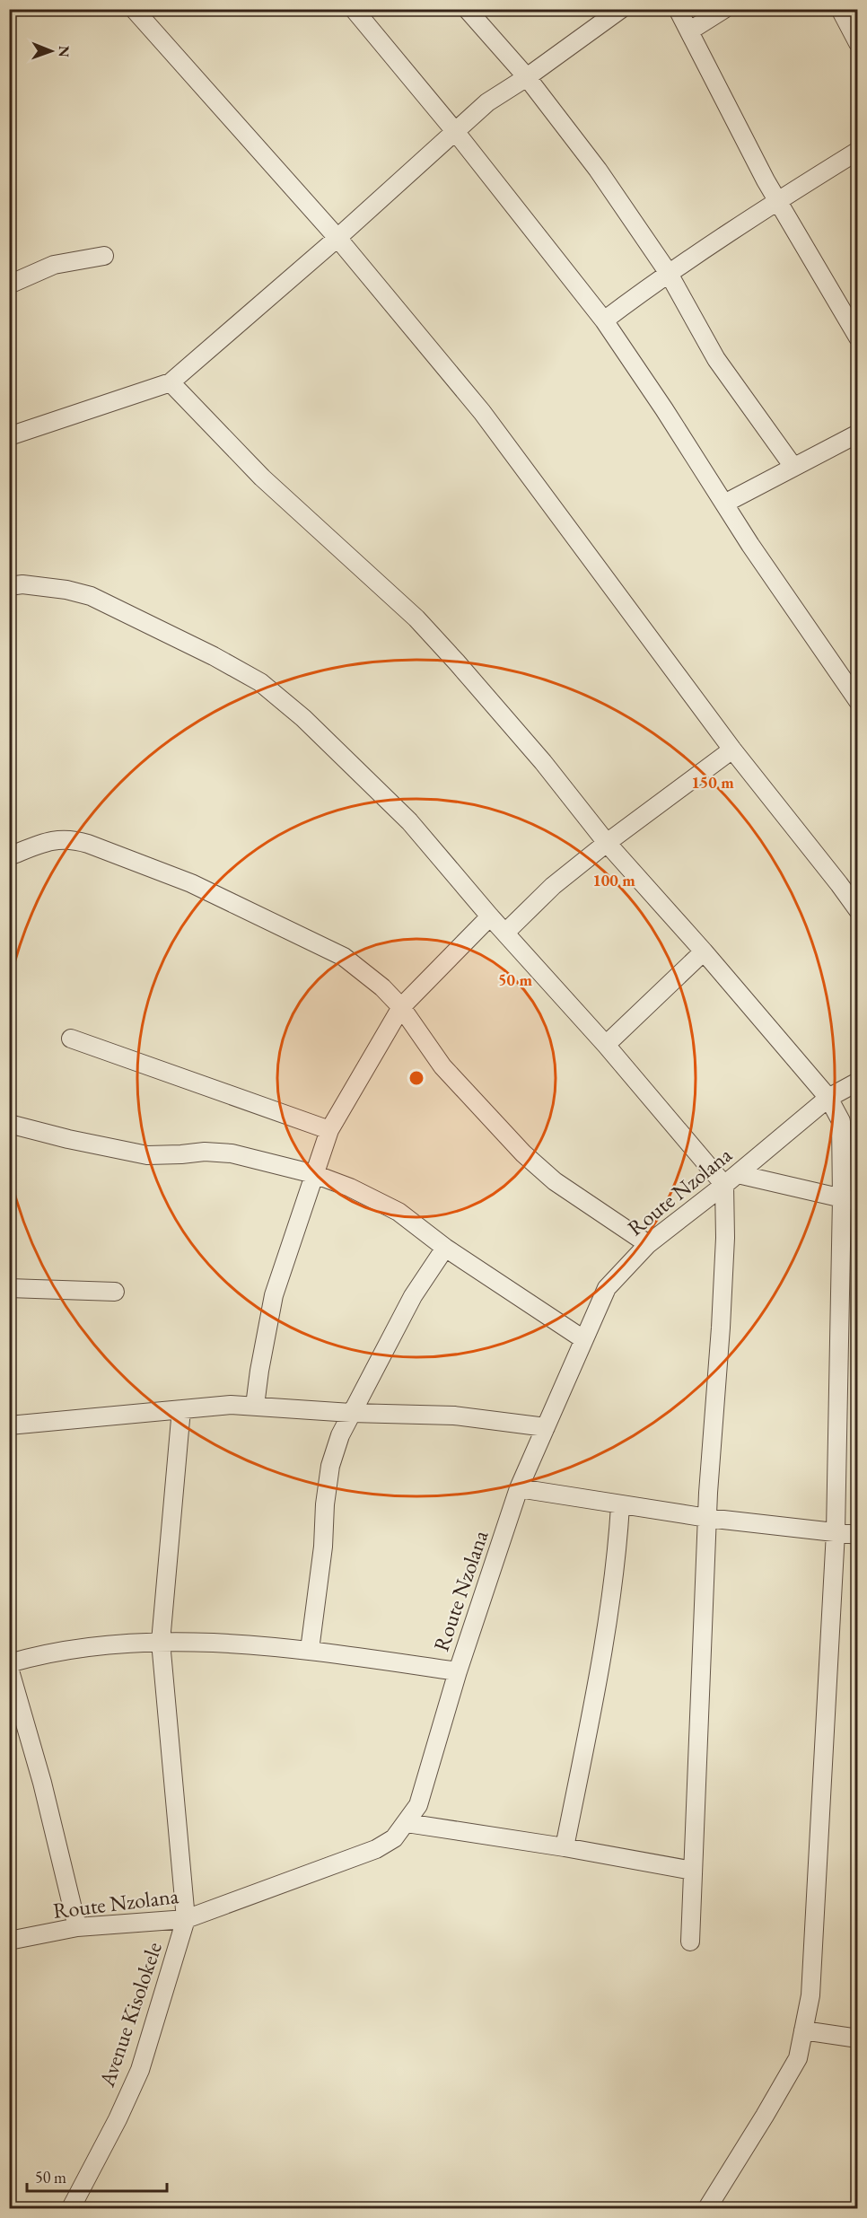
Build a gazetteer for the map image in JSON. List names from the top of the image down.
{
  "streets": {
    "street": ["Route Nzolana", "Avenue Kisolokele"]
  },
  "crossings": [
    ["Route Nzolana", "Avenue Kisolokele"]
  ],
  "scale_bar": "50 m",
  "north": "right",
  "rings": ["150 m", "100 m", "50 m"]
}
